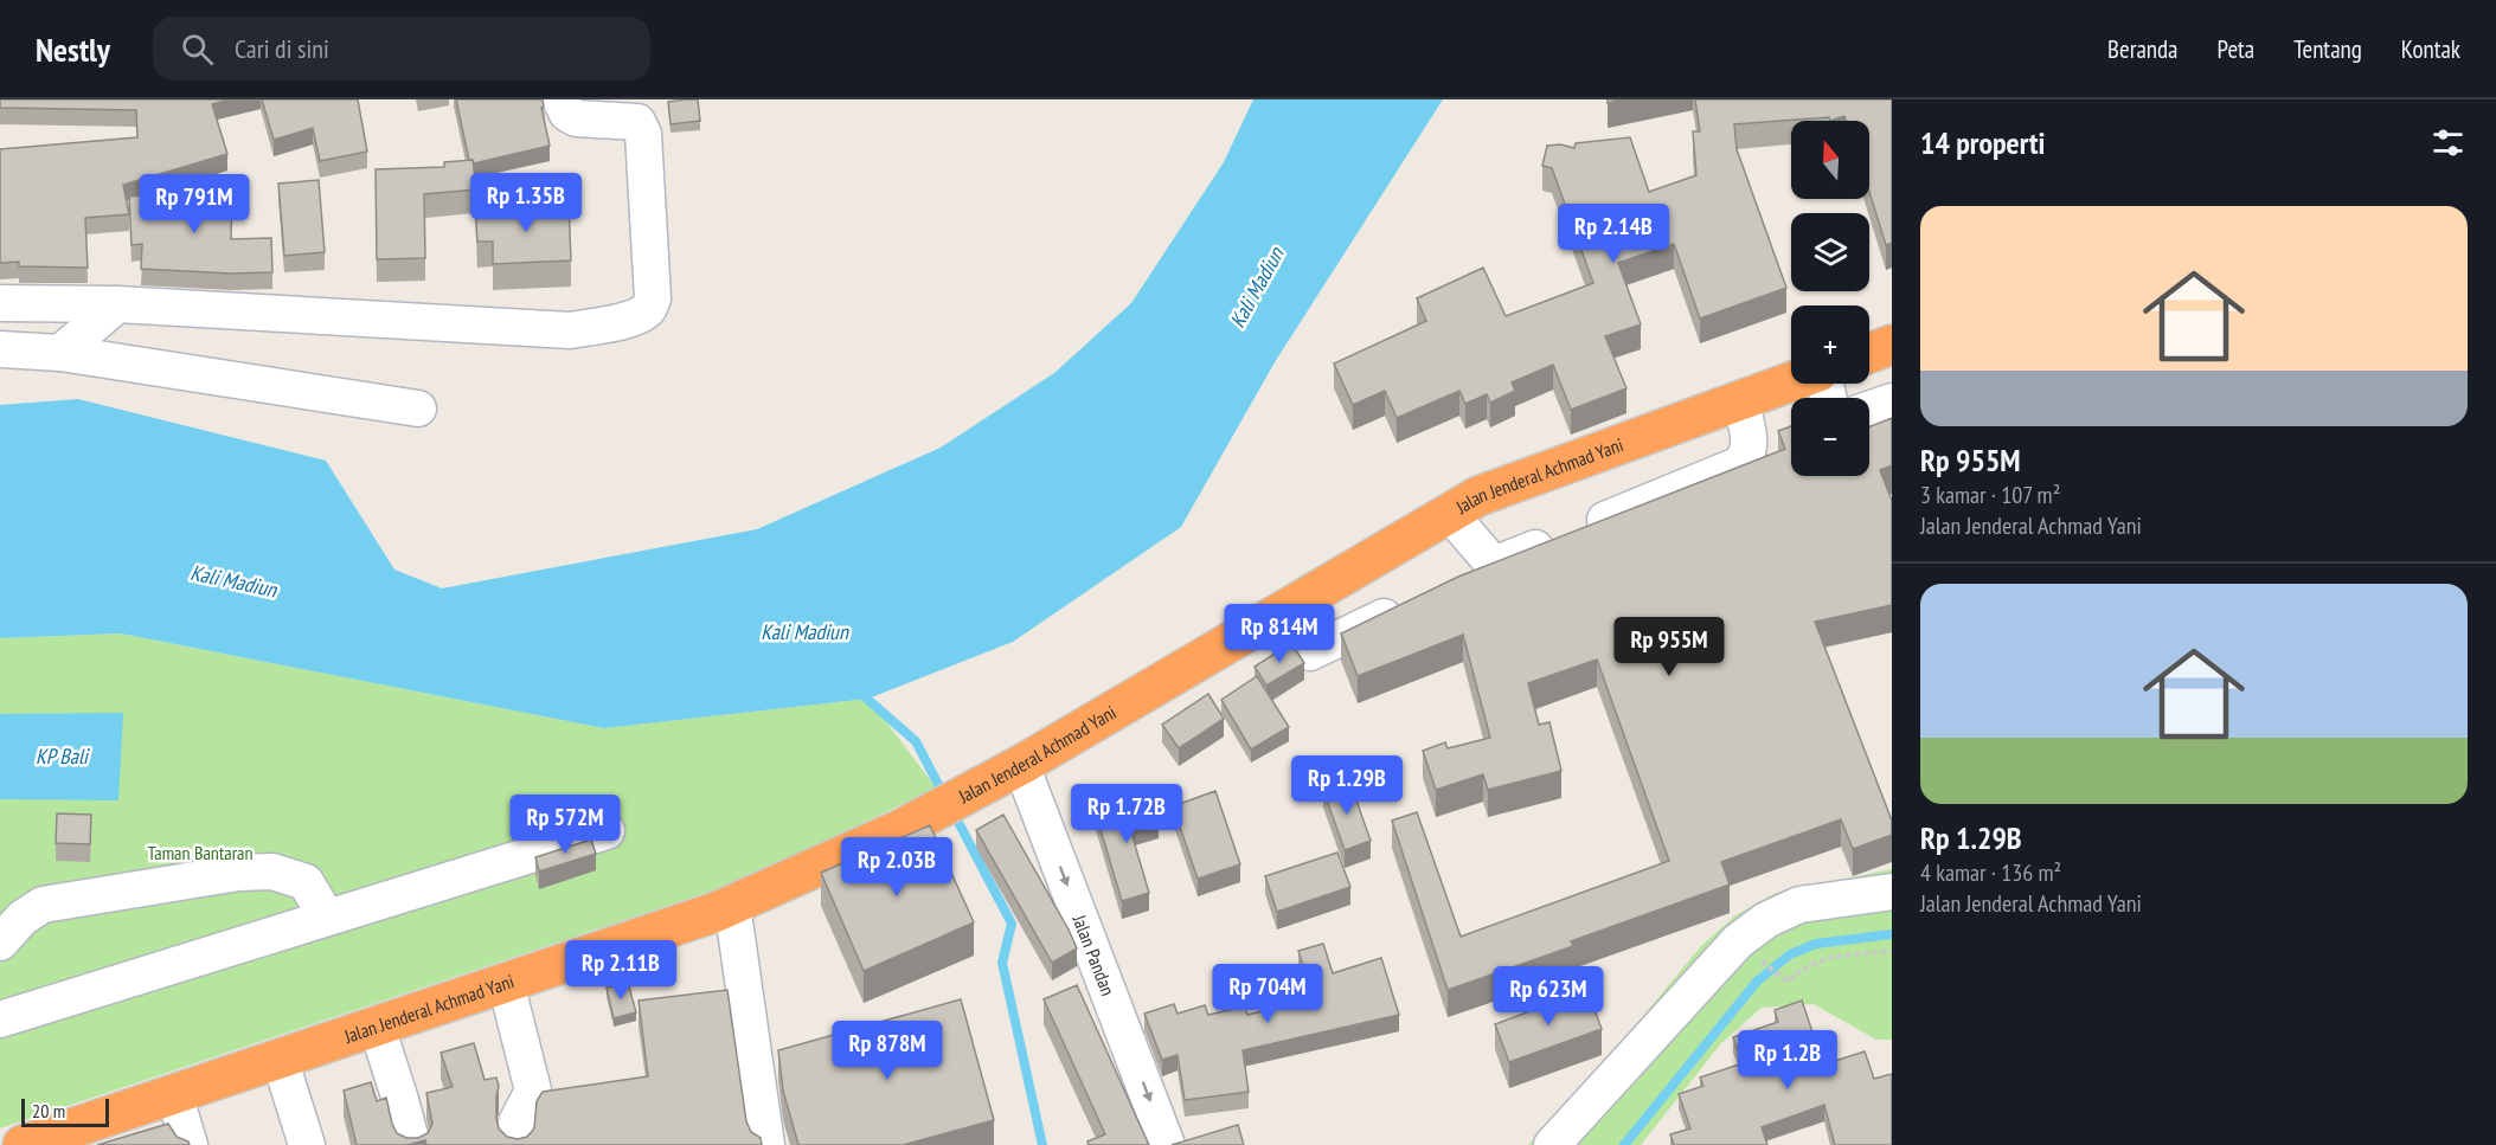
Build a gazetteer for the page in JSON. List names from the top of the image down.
{
  "streets": {
    "highway": ["Jalan Jenderal Achmad Yani"],
    "street": ["Jalan Pandan"]
  },
  "crossings": [
    ["Jalan Jenderal Achmad Yani", "Jalan Pandan"]
  ],
  "one_way": ["Jalan Pandan"],
  "water": ["Kali Madiun", "KP Bali"],
  "parks": ["Taman Bantaran"],
  "scale_bar": "20 m",
  "north": "top",
  "page": {
    "header": "Nestly",
    "search": "Cari di sini",
    "nav": [
      "Beranda",
      "Peta",
      "Tentang",
      "Kontak"
    ],
    "heading": "14 properti",
    "map_buttons": ["+", "−"],
    "price": [
      "Rp 1.35B",
      "Rp 791M",
      "Rp 2.14B",
      "Rp 814M",
      "Rp 955M",
      "Rp 1.29B",
      "Rp 1.72B",
      "Rp 572M",
      "Rp 2.03B",
      "Rp 2.11B",
      "Rp 704M",
      "Rp 623M",
      "Rp 878M",
      "Rp 1.2B"
    ],
    "list": [
      {
        "name": "Rp 955M",
        "note": "3 kamar · 107 m² · Jalan Jenderal Achmad Yani"
      },
      {
        "name": "Rp 1.29B",
        "note": "4 kamar · 136 m² · Jalan Jenderal Achmad Yani"
      }
    ],
    "scale": "20 m"
  }
}
